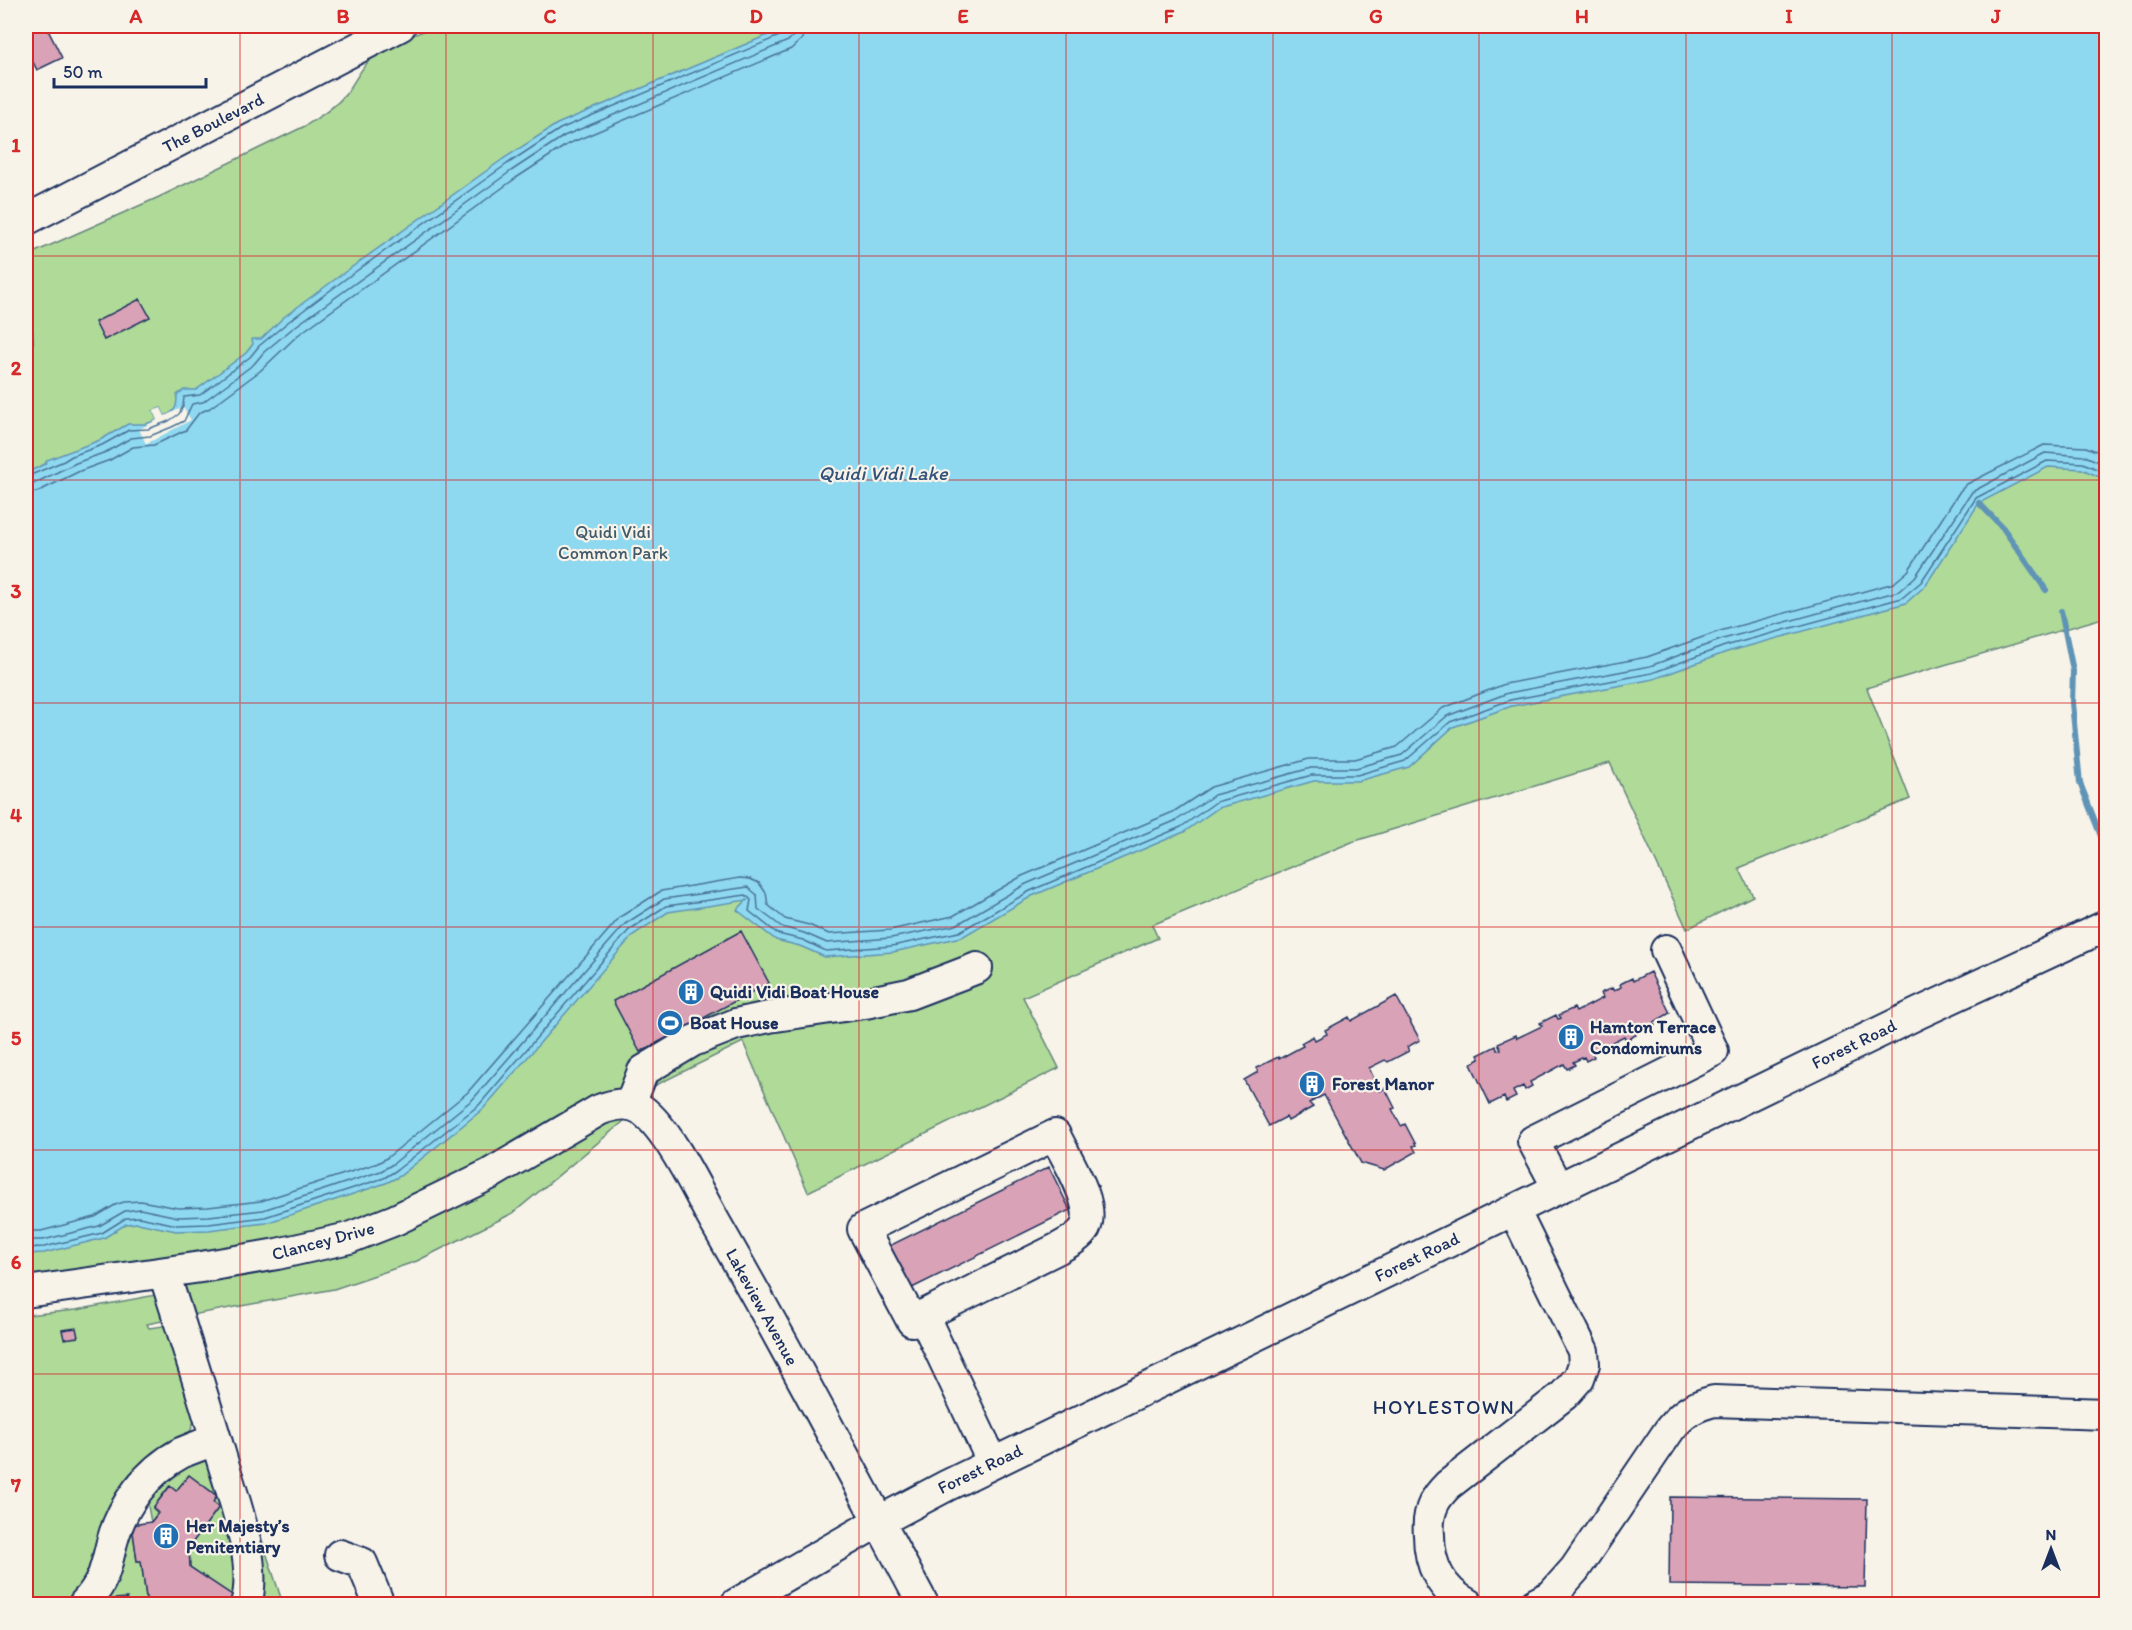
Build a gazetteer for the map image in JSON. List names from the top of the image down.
{
  "streets": {
    "street": [
      "The Boulevard",
      "Forest Road",
      "Clancey Drive",
      "Lakeview Avenue"
    ]
  },
  "crossings": [
    ["Forest Road", "Lakeview Avenue"],
    ["Clancey Drive", "Lakeview Avenue"]
  ],
  "districts": ["HOYLESTOWN"],
  "water": ["Quidi Vidi Lake"],
  "parks": ["Quidi Vidi Common Park"],
  "places": {
    "building": [
      "Quidi Vidi Boat House",
      "Hamton Terrace Condominums",
      "Forest Manor",
      "Her Majesty’s Penitentiary"
    ],
    "sports": ["Boat House"]
  },
  "scale_bar": "50 m",
  "north": "top",
  "grid": {
    "columns": [
      "A",
      "B",
      "C",
      "D",
      "E",
      "F",
      "G",
      "H",
      "I",
      "J"
    ],
    "rows": [
      "1",
      "2",
      "3",
      "4",
      "5",
      "6",
      "7"
    ]
  }
}
